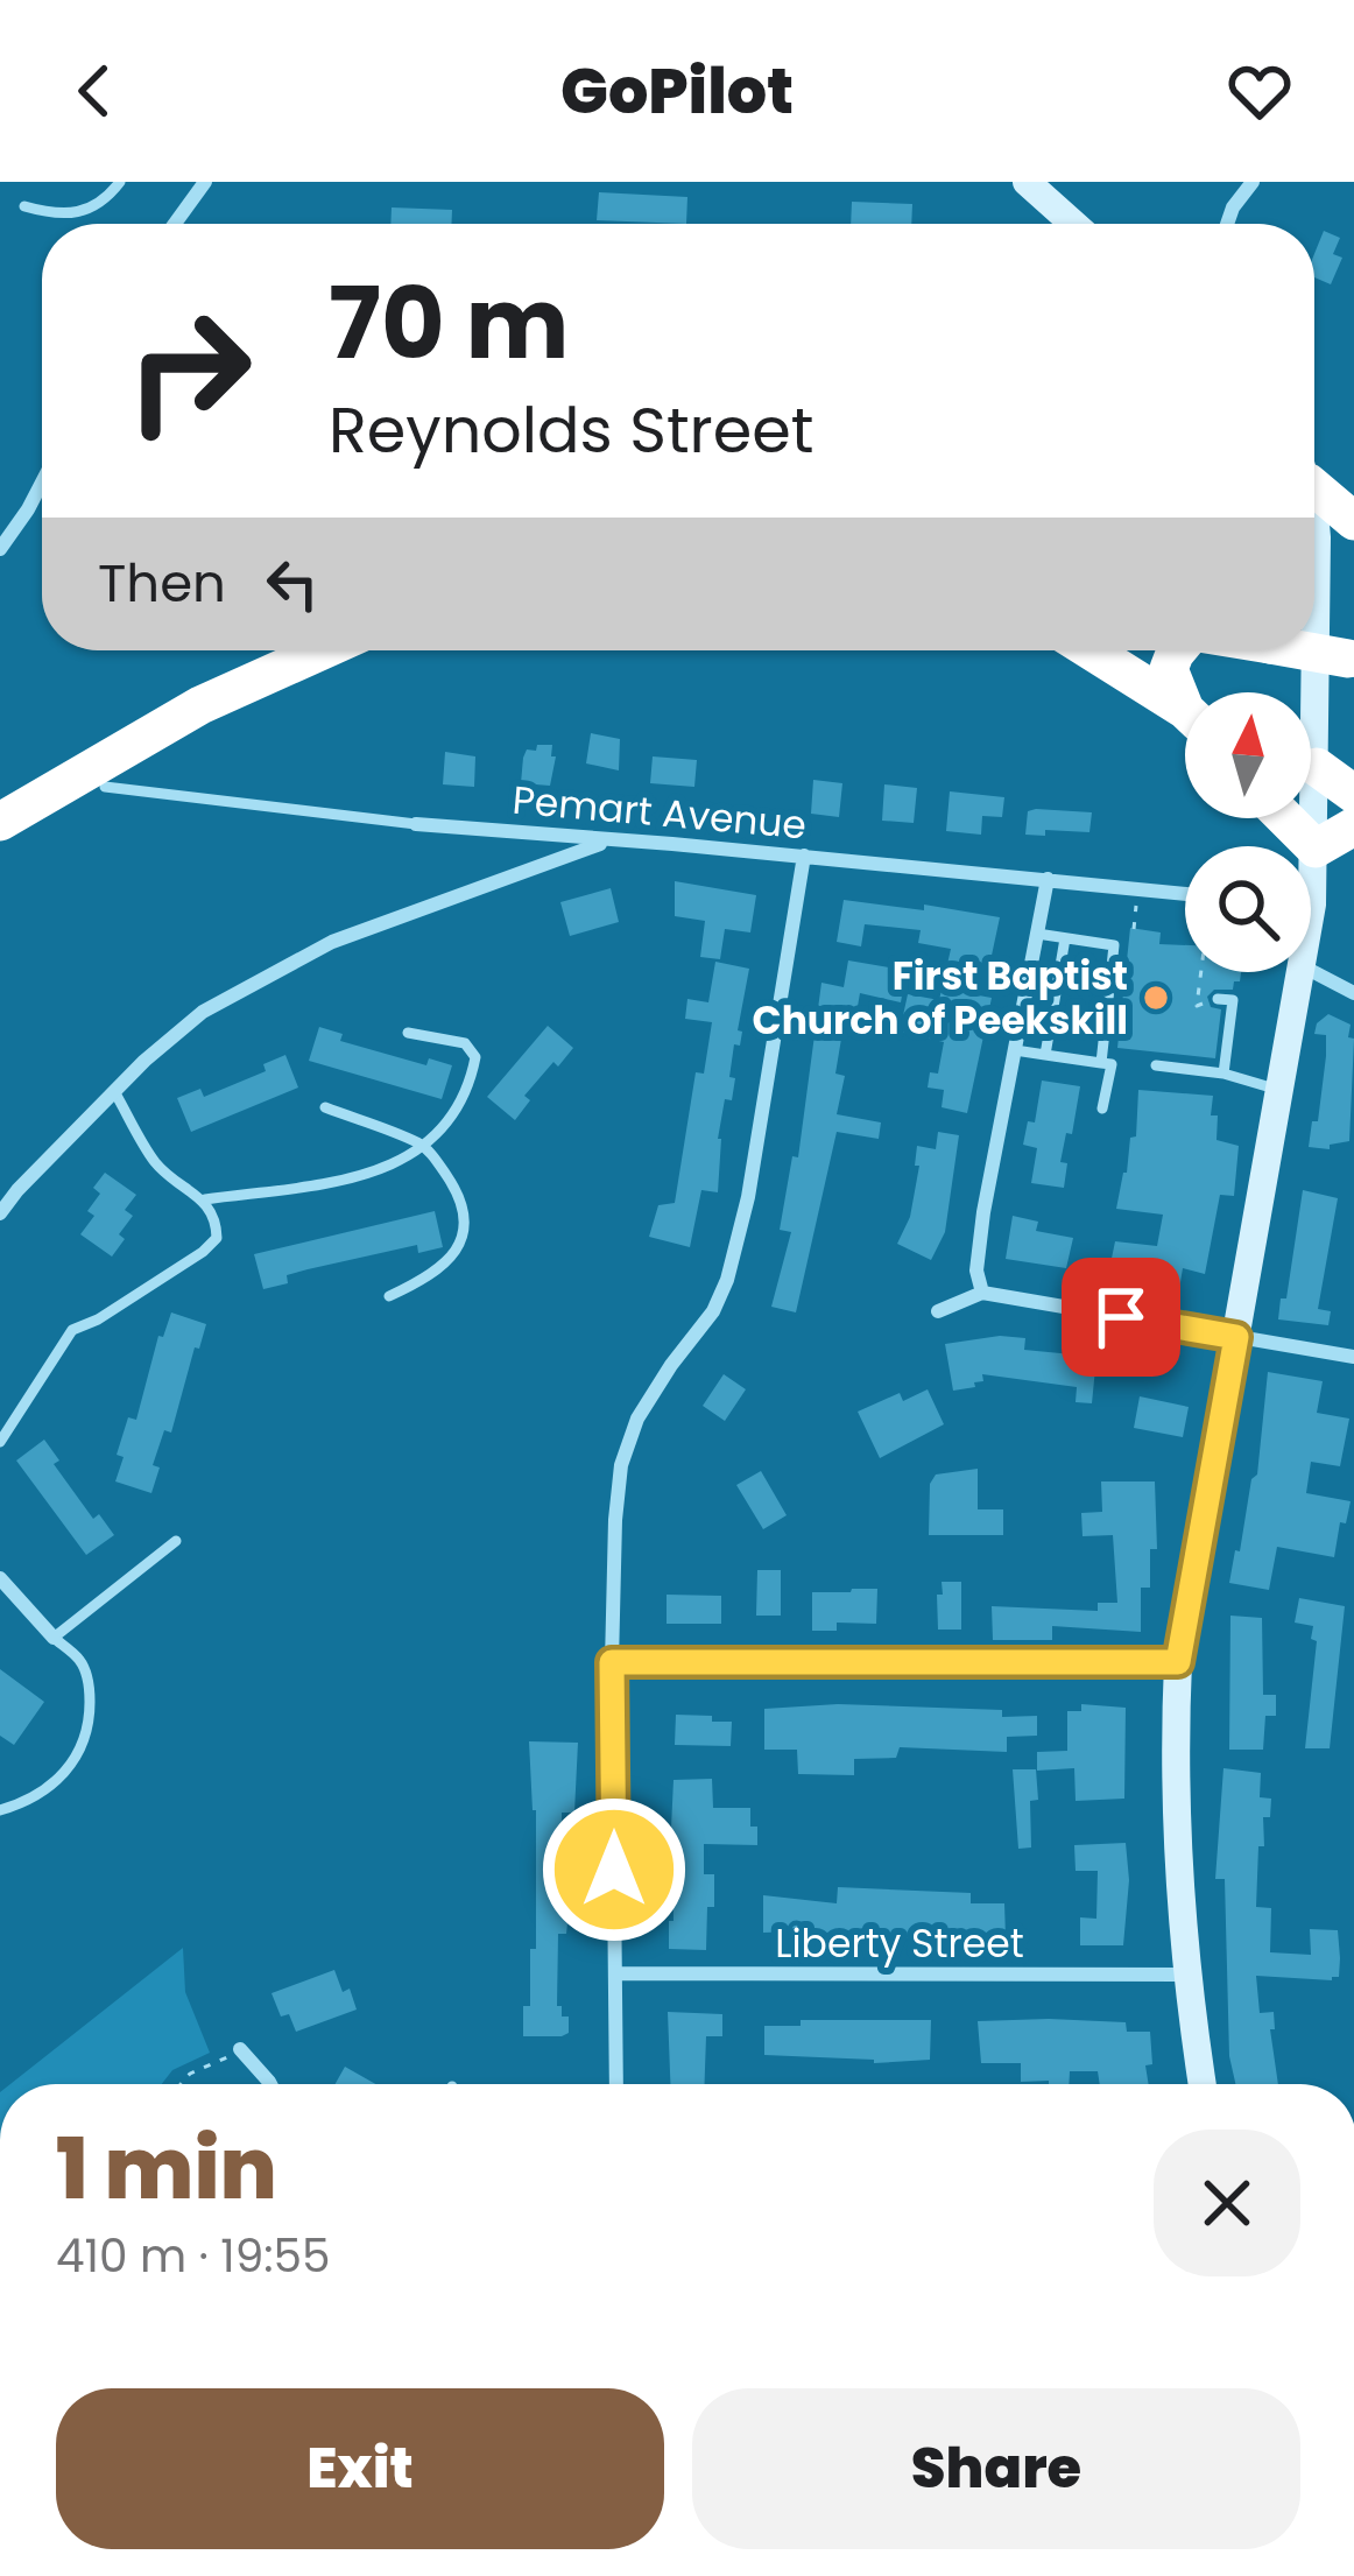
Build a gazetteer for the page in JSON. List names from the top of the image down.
{
  "streets": {
    "street": ["Pemart Avenue", "Liberty Street"]
  },
  "places": ["First Baptist Church of Peekskill"],
  "north": "top",
  "page": {
    "header": "GoPilot",
    "turn": ["70 m", "Reynolds Street"],
    "then": "Then",
    "heading": ["1 min", "410 m · 19:55"],
    "buttons": ["Exit", "Share"]
  }
}
